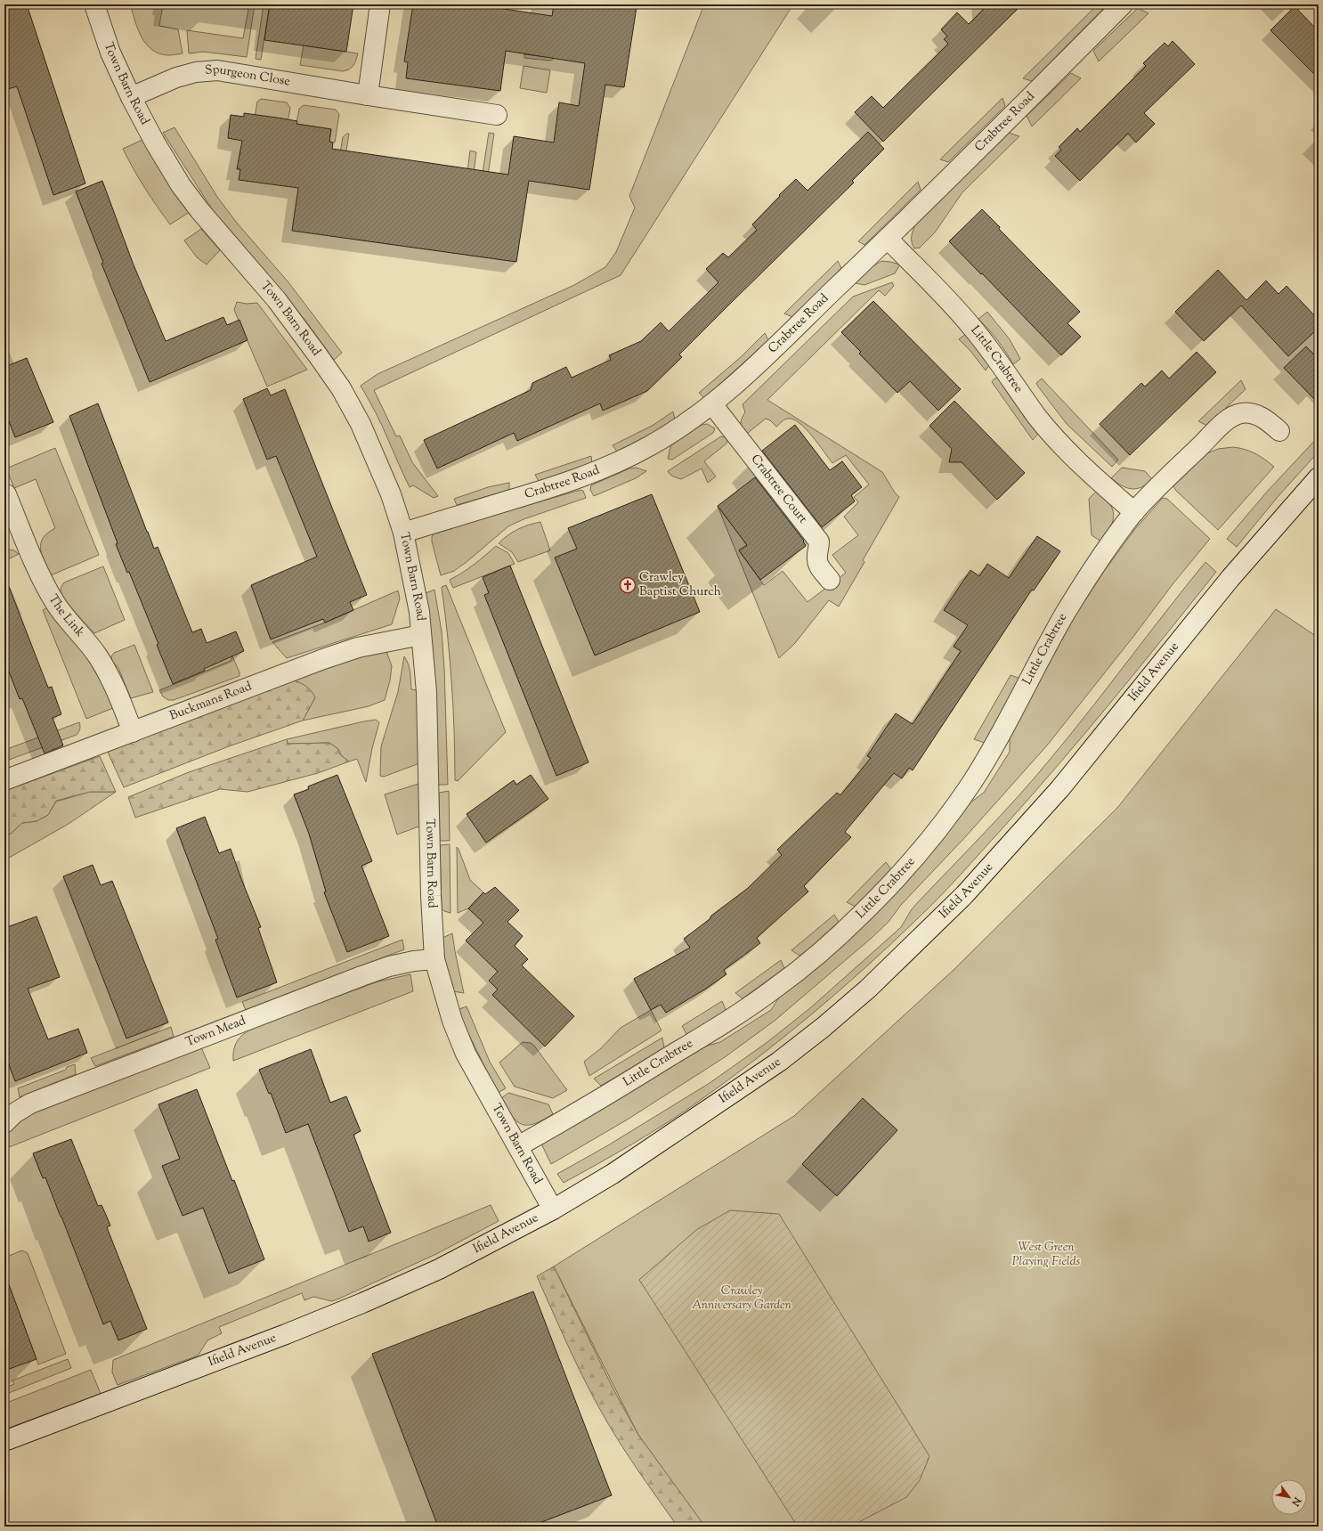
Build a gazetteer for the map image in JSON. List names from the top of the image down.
{
  "streets": {
    "street": [
      "Spurgeon Close",
      "Town Barn Road",
      "Crabtree Road",
      "Little Crabtree",
      "Crabtree Court",
      "The Link",
      "Ifield Avenue",
      "Buckmans Road",
      "Town Mead"
    ]
  },
  "crossings": [
    ["Spurgeon Close", "Town Barn Road"],
    ["Town Barn Road", "Crabtree Road"],
    ["Town Barn Road", "Little Crabtree"],
    ["Town Barn Road", "Ifield Avenue"],
    ["Town Barn Road", "Buckmans Road"],
    ["Town Barn Road", "Town Mead"],
    ["Crabtree Road", "Little Crabtree"],
    ["Crabtree Road", "Crabtree Court"],
    ["The Link", "Buckmans Road"]
  ],
  "parks": ["West Green Playing Fields", "Crawley Anniversary Garden"],
  "places": {
    "church": ["Crawley Baptist Church"]
  },
  "north": "bottom right"
}
